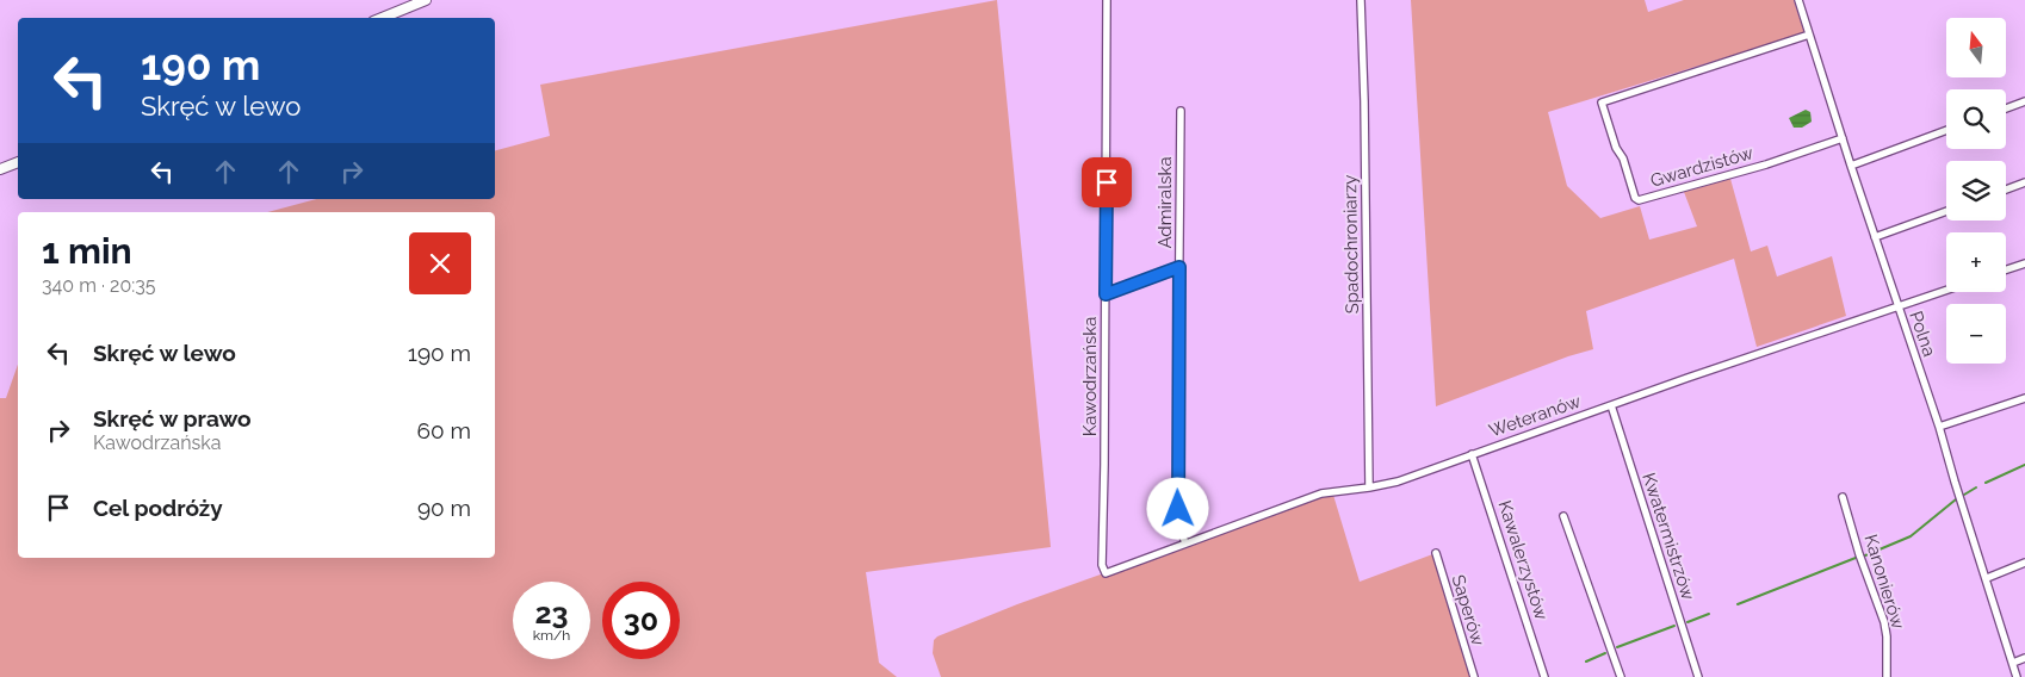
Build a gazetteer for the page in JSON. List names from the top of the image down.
{
  "streets": {
    "street": [
      "Gwardzistów",
      "Admiralska",
      "Spadochroniarzy",
      "Polna",
      "Kawodrzańska",
      "Weteranów",
      "Kwatermistrzów",
      "Kawalerzystów",
      "Kanonierów",
      "Saperów"
    ]
  },
  "crossings": [
    ["Gwardzistów", "Polna"],
    ["Admiralska", "Weteranów"],
    ["Spadochroniarzy", "Weteranów"],
    ["Polna", "Weteranów"],
    ["Kawodrzańska", "Weteranów"],
    ["Weteranów", "Kwatermistrzów"],
    ["Weteranów", "Kawalerzystów"]
  ],
  "north": "top",
  "page": {
    "map_buttons": ["+", "−"],
    "turn": ["190 m", "Skręć w lewo"],
    "heading": ["1 min", "340 m · 20:35"],
    "list": [
      {
        "name": "Skręć w lewo",
        "value": "190 m"
      },
      {
        "name": "Skręć w prawo",
        "note": "Kawodrzańska",
        "value": "60 m"
      },
      {
        "name": "Cel podróży",
        "value": "90 m"
      }
    ],
    "speed": "23 km/h",
    "limit": "30"
  }
}
